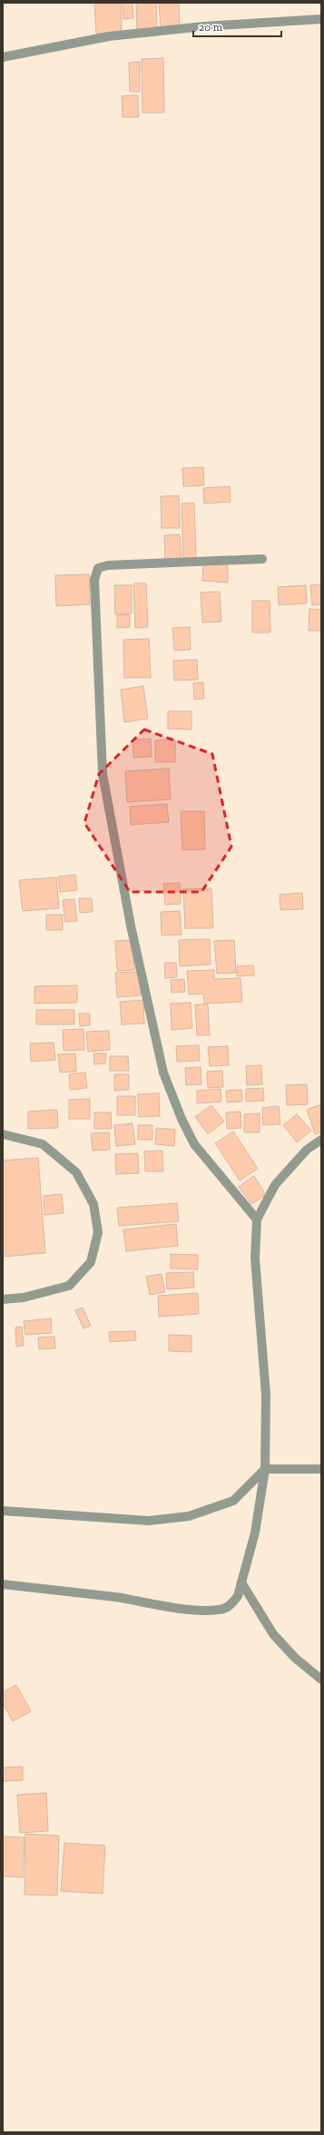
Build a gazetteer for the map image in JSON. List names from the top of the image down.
{
  "scale_bar": "20 m"
}
